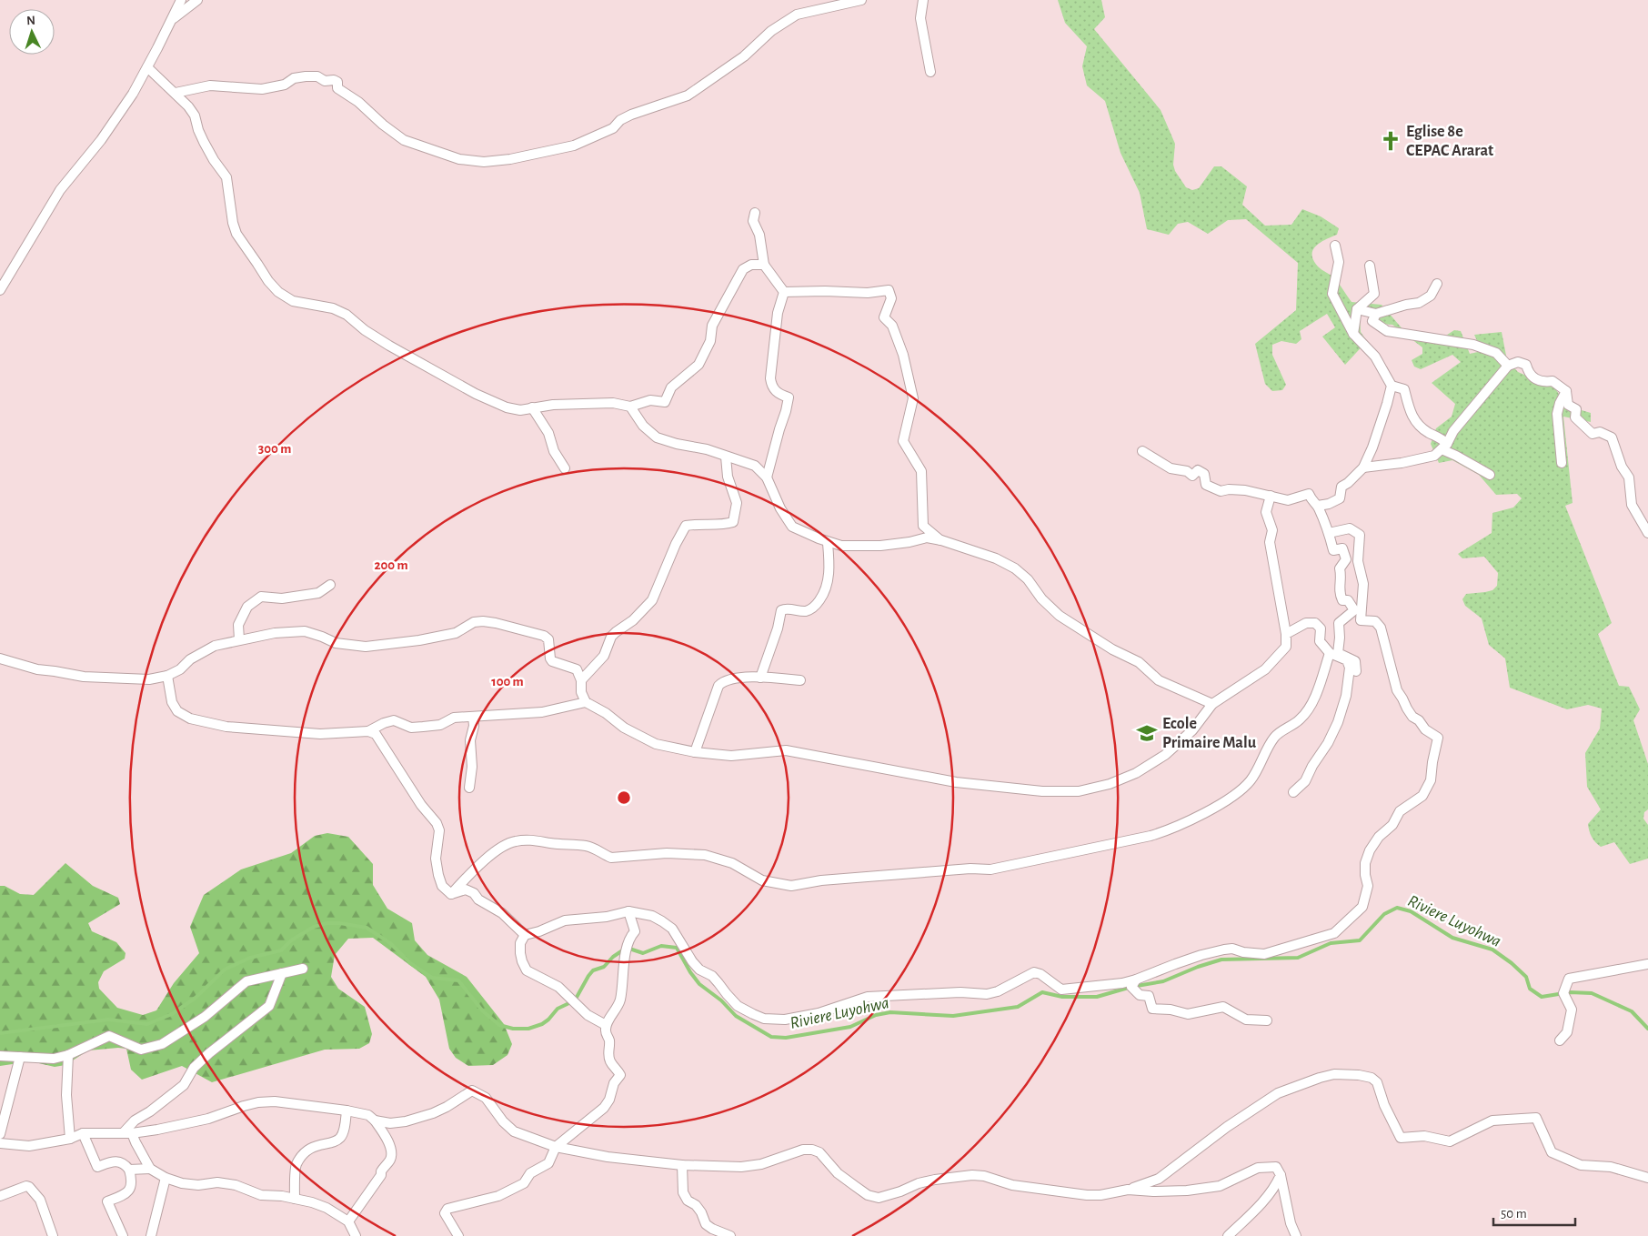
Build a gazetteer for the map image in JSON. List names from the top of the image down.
{
  "water": ["Riviere Luyohwa"],
  "places": {
    "church": ["Eglise 8e CEPAC Ararat"],
    "school or university": ["Ecole Primaire Malu"]
  },
  "scale_bar": "50 m",
  "north": "top",
  "rings": ["300 m", "200 m", "100 m"]
}
